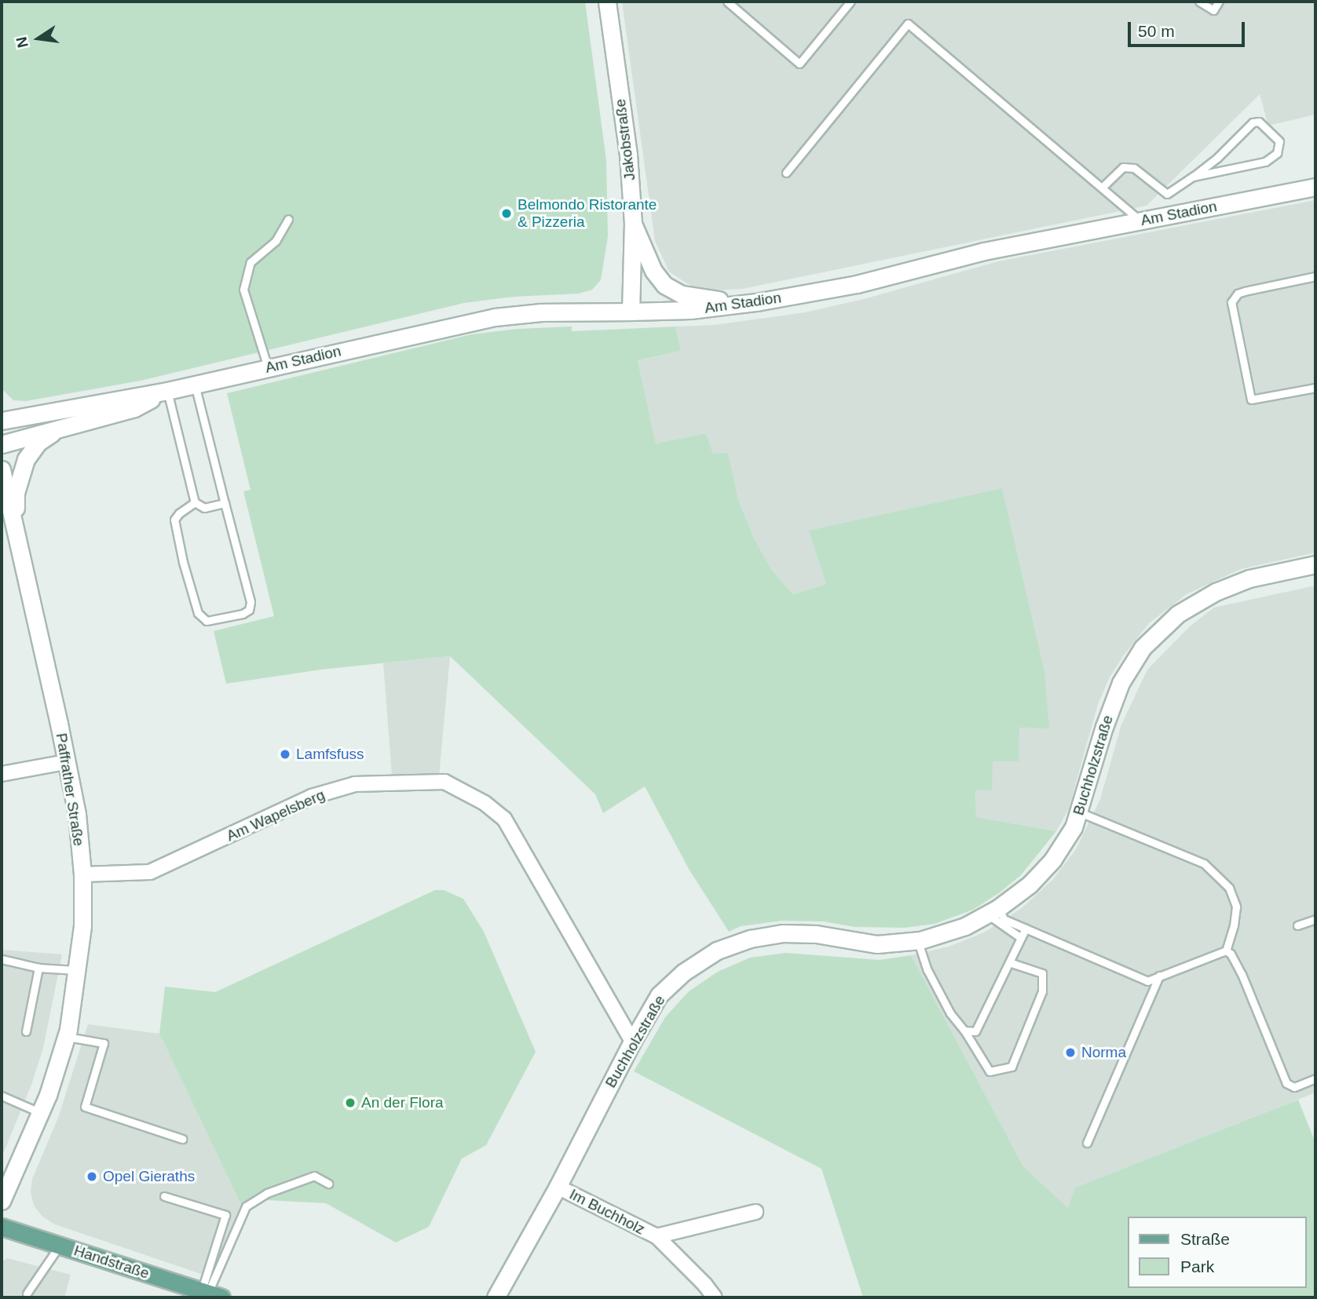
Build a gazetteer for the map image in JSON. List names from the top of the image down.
{
  "streets": {
    "main road": ["Handstraße"],
    "street": [
      "Jakobstraße",
      "Am Stadion",
      "Buchholzstraße",
      "Paffrather Straße",
      "Am Wapelsberg",
      "Im Buchholz"
    ]
  },
  "crossings": [
    ["Jakobstraße", "Am Stadion"],
    ["Buchholzstraße", "Am Wapelsberg"],
    ["Buchholzstraße", "Im Buchholz"],
    ["Paffrather Straße", "Am Wapelsberg"]
  ],
  "places": [
    "Belmondo Ristorante & Pizzeria",
    "Lamfsfuss",
    "Norma",
    "An der Flora",
    "Opel Gieraths"
  ],
  "legend": ["Straße", "Park"],
  "scale_bar": "50 m",
  "north": "left"
}
